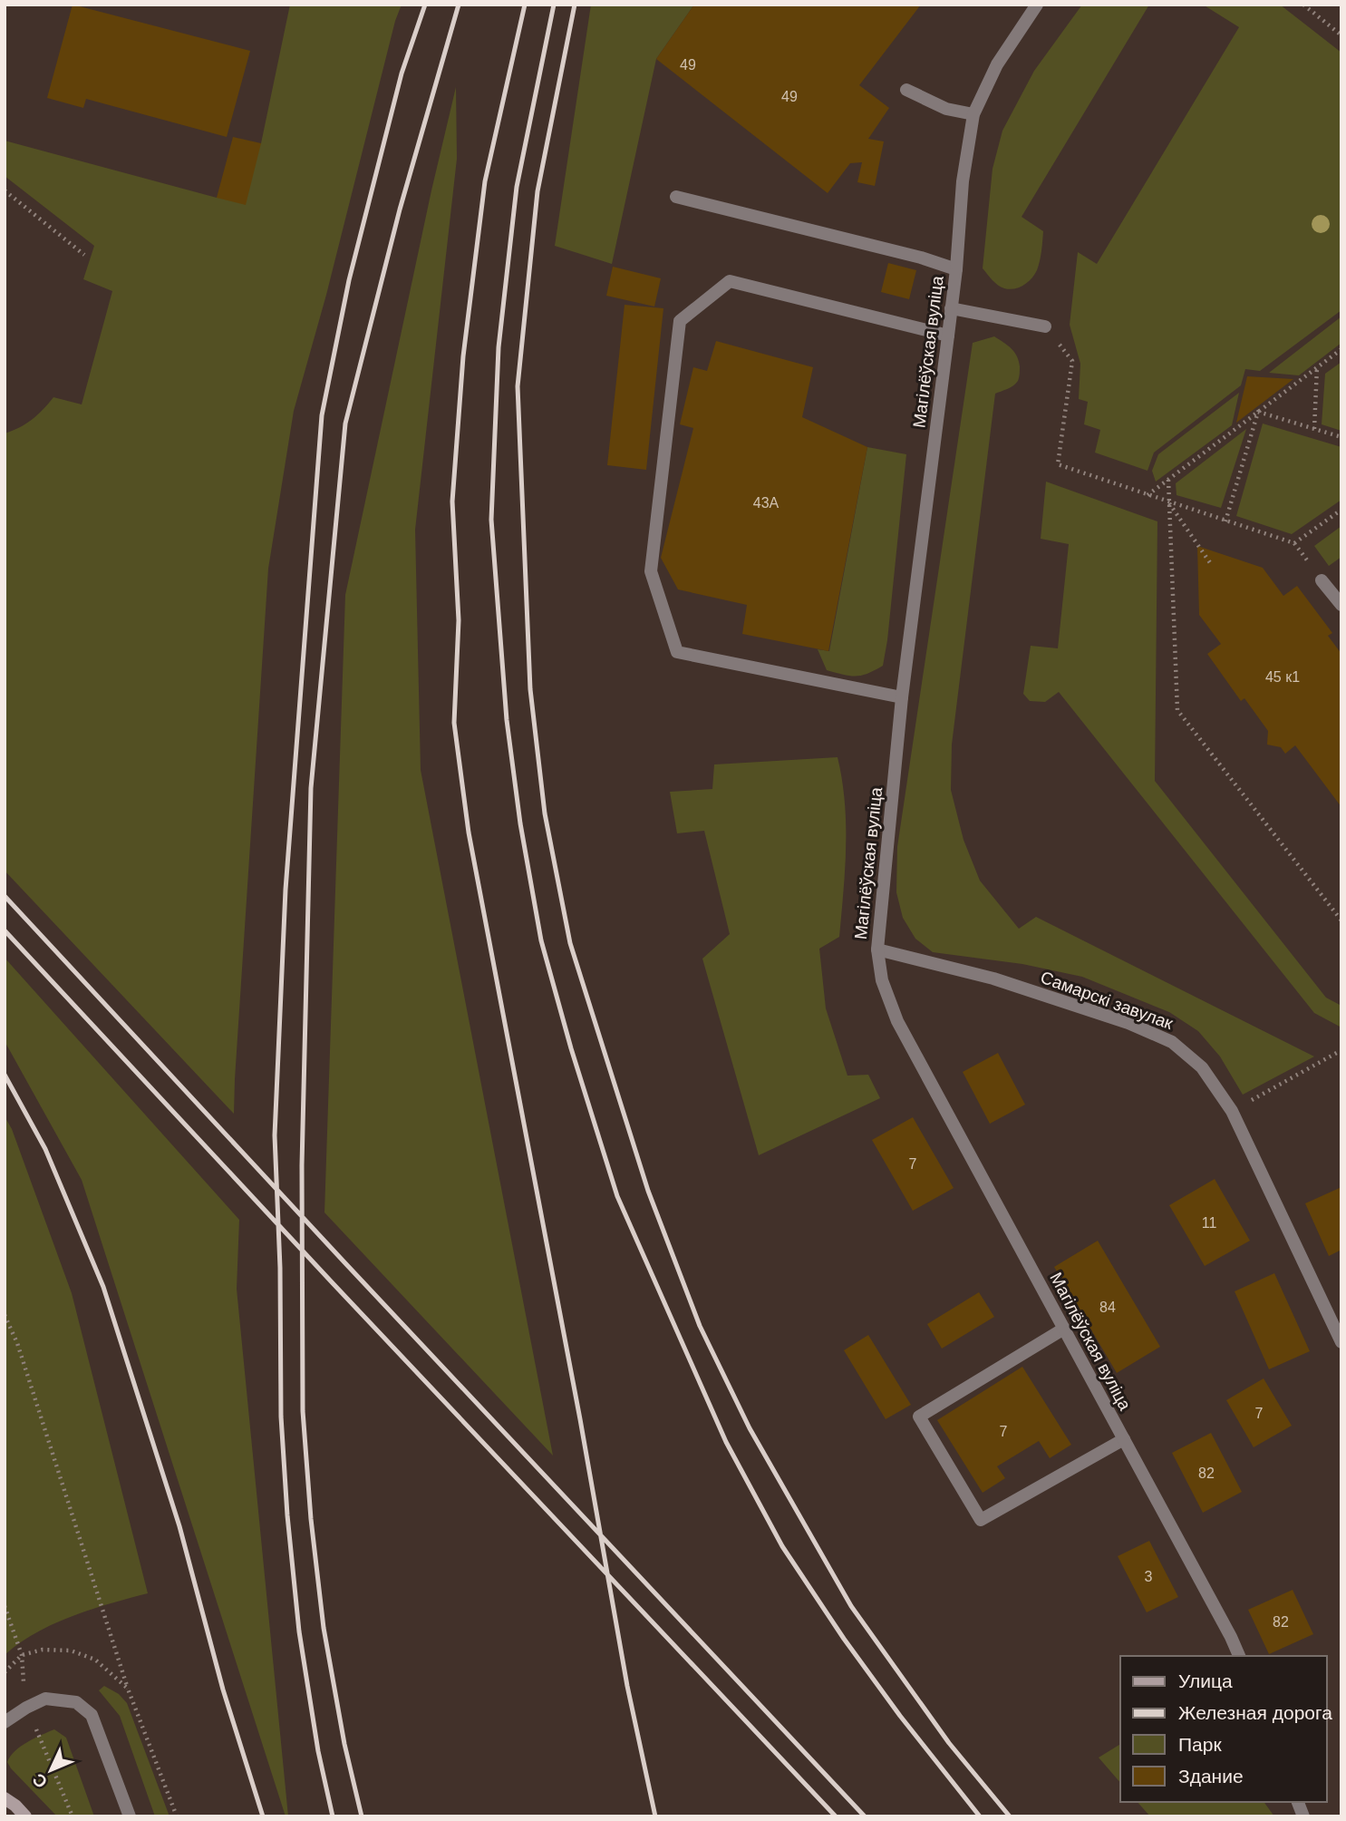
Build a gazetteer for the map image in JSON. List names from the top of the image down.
{
  "streets": {
    "street": ["Магілёўская вуліца", "Самарскі завулак"]
  },
  "crossings": [
    ["Магілёўская вуліца", "Самарскі завулак"]
  ],
  "house_numbers": [
    "49",
    "49",
    "43А",
    "45 к1",
    "7",
    "11",
    "84",
    "7",
    "7",
    "82",
    "3",
    "82"
  ],
  "legend": [
    "Улица",
    "Железная дорога",
    "Парк",
    "Здание"
  ],
  "north": "bottom left"
}
